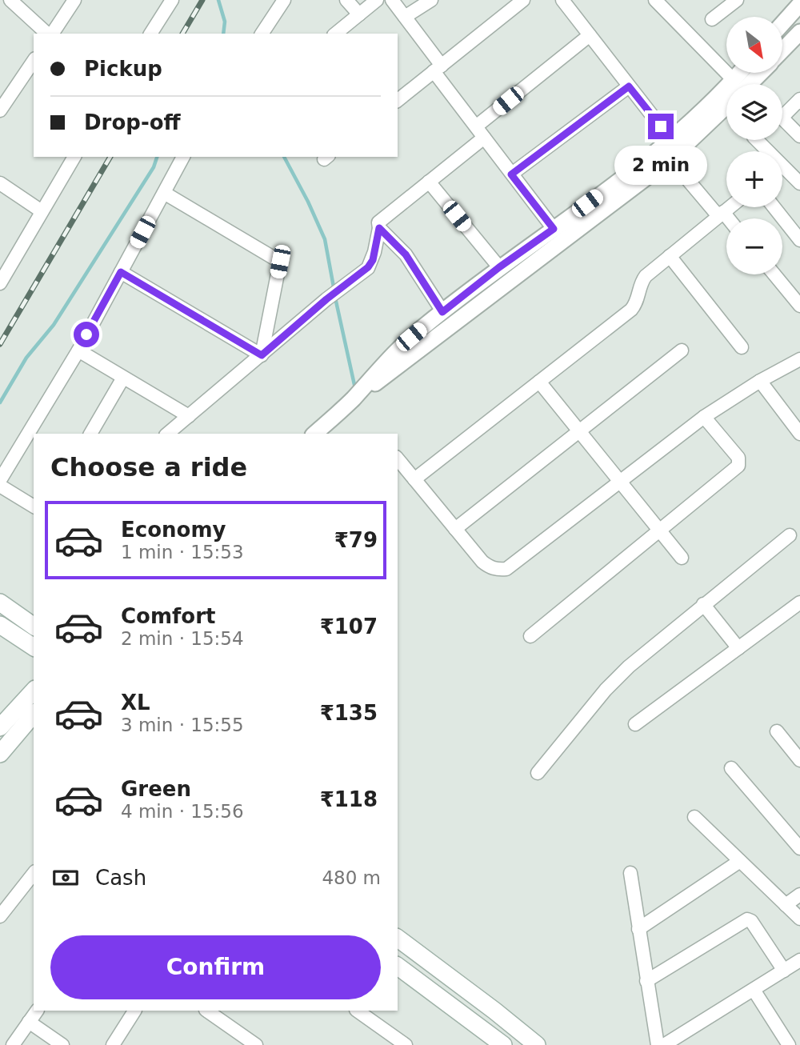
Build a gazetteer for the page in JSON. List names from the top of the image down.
{
  "north": "bottom right",
  "page": {
    "map_buttons": ["+", "−"],
    "banner": ["Pickup", "Drop-off"],
    "bubble": "2 min",
    "heading": "Choose a ride",
    "list": [
      {
        "name": "Economy",
        "note": "1 min · 15:53",
        "value": "₹79"
      },
      {
        "name": "Comfort",
        "note": "2 min · 15:54",
        "value": "₹107"
      },
      {
        "name": "XL",
        "note": "3 min · 15:55",
        "value": "₹135"
      },
      {
        "name": "Green",
        "note": "4 min · 15:56",
        "value": "₹118"
      }
    ],
    "pay": ["Cash", "480 m"],
    "buttons": "Confirm"
  }
}
